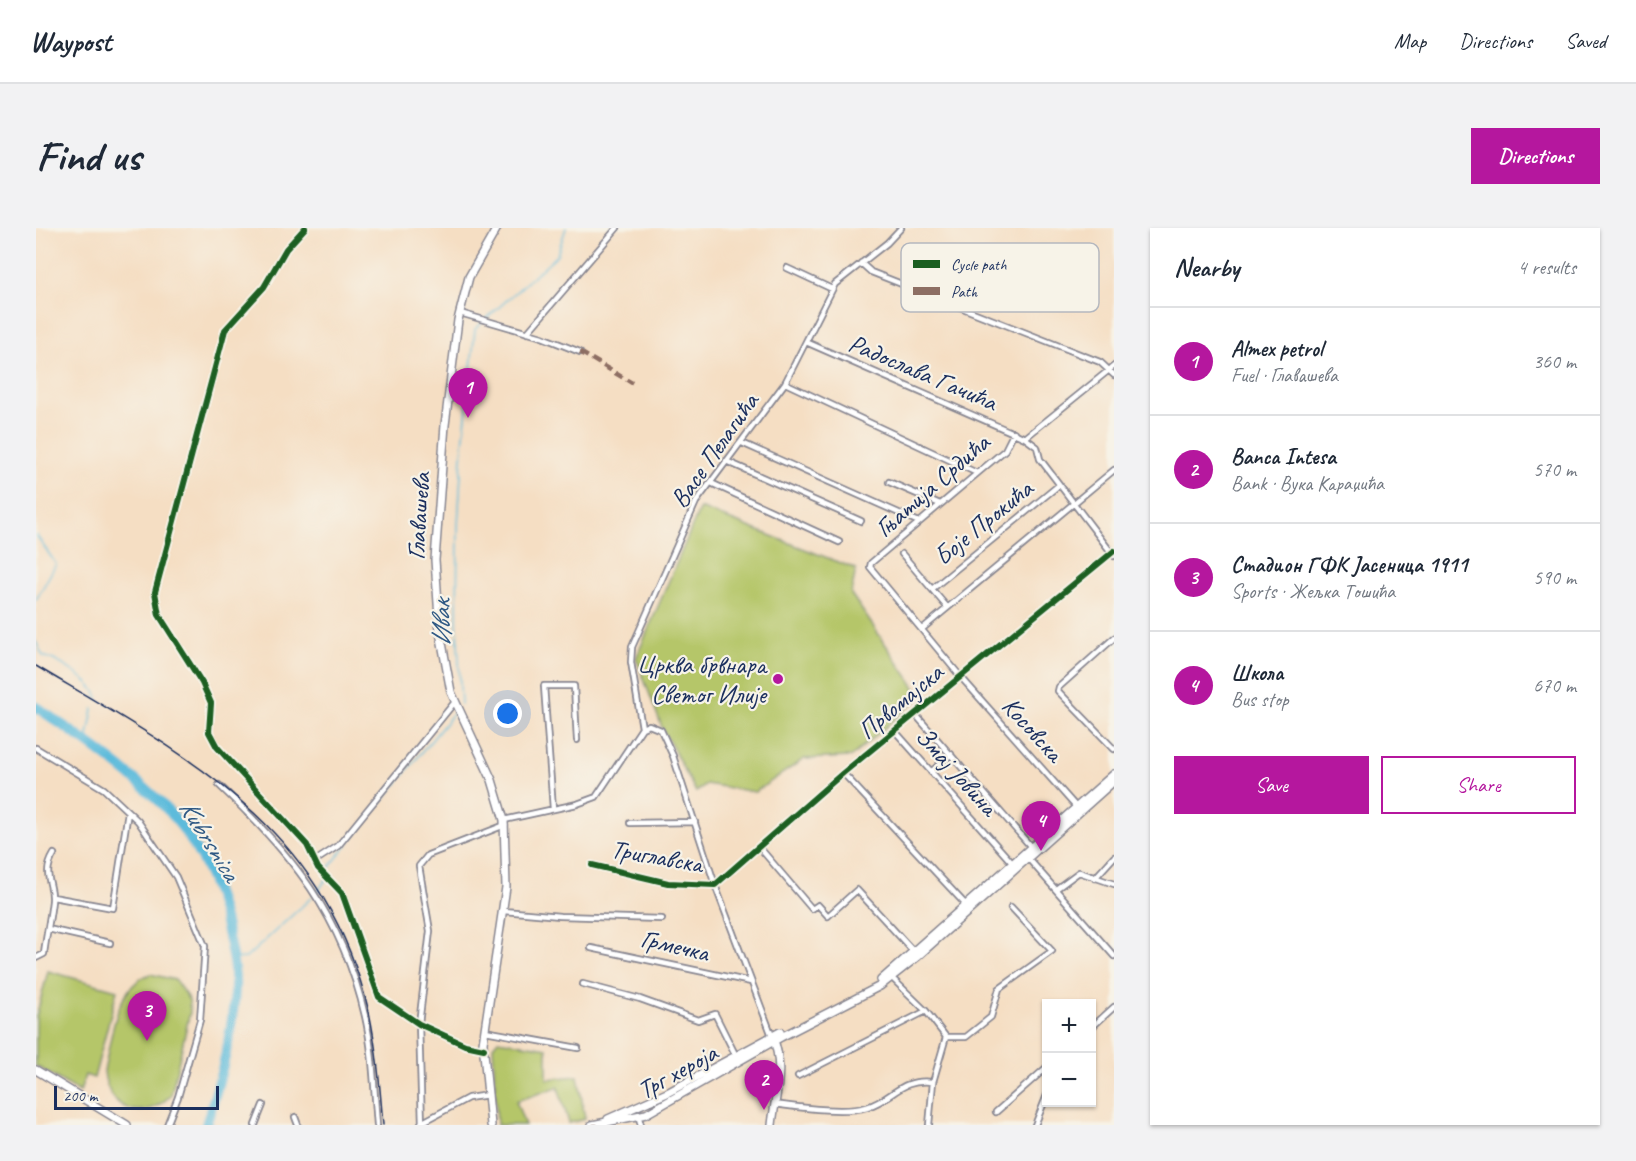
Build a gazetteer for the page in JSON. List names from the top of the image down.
{
  "streets": {
    "main road": ["Главашева", "Трг хероја"],
    "street": [
      "Радослава Гачића",
      "Васе Пелагића",
      "Гњатија Срдића",
      "Боје Прокића",
      "Првомајска",
      "Косовска",
      "Змај Јовина",
      "Триглавска",
      "Грмечка"
    ]
  },
  "crossings": [
    ["Радослава Гачића", "Васе Пелагића"],
    ["Радослава Гачића", "Гњатија Срдића"],
    ["Радослава Гачића", "Боје Прокића"],
    ["Гњатија Срдића", "Боје Прокића"],
    ["Гњатија Срдића", "Косовска"],
    ["Боје Прокића", "Првомајска"],
    ["Боје Прокића", "Косовска"],
    ["Првомајска", "Косовска"],
    ["Првомајска", "Змај Јовина"],
    ["Првомајска", "Триглавска"]
  ],
  "water": ["Ивак", "Kubrsnica"],
  "places": ["Црква брвнара Светог Илије"],
  "legend": ["Cycle path", "Path"],
  "scale_bar": "200 m",
  "page": {
    "header": "Waypost",
    "nav": ["Map", "Directions", "Saved"],
    "buttons": [
      "Directions",
      ["Save", "Share"]
    ],
    "title": "Find us",
    "heading": ["Nearby", "4 results"],
    "list": [
      {
        "mark": "1",
        "name": "Almex petrol",
        "note": "Fuel · Главашева",
        "value": "360 m"
      },
      {
        "mark": "2",
        "name": "Banca Intesa",
        "note": "Bank · Вука Караџића",
        "value": "570 m"
      },
      {
        "mark": "3",
        "name": "Стадион ГФК Јасеница 1911",
        "note": "Sports · Жељка Тошића",
        "value": "590 m"
      },
      {
        "mark": "4",
        "name": "Школа",
        "note": "Bus stop",
        "value": "670 m"
      }
    ],
    "pins": [
      "1",
      "4",
      "3",
      "2"
    ],
    "map_buttons": ["+", "−"],
    "scale": "200 m"
  }
}
